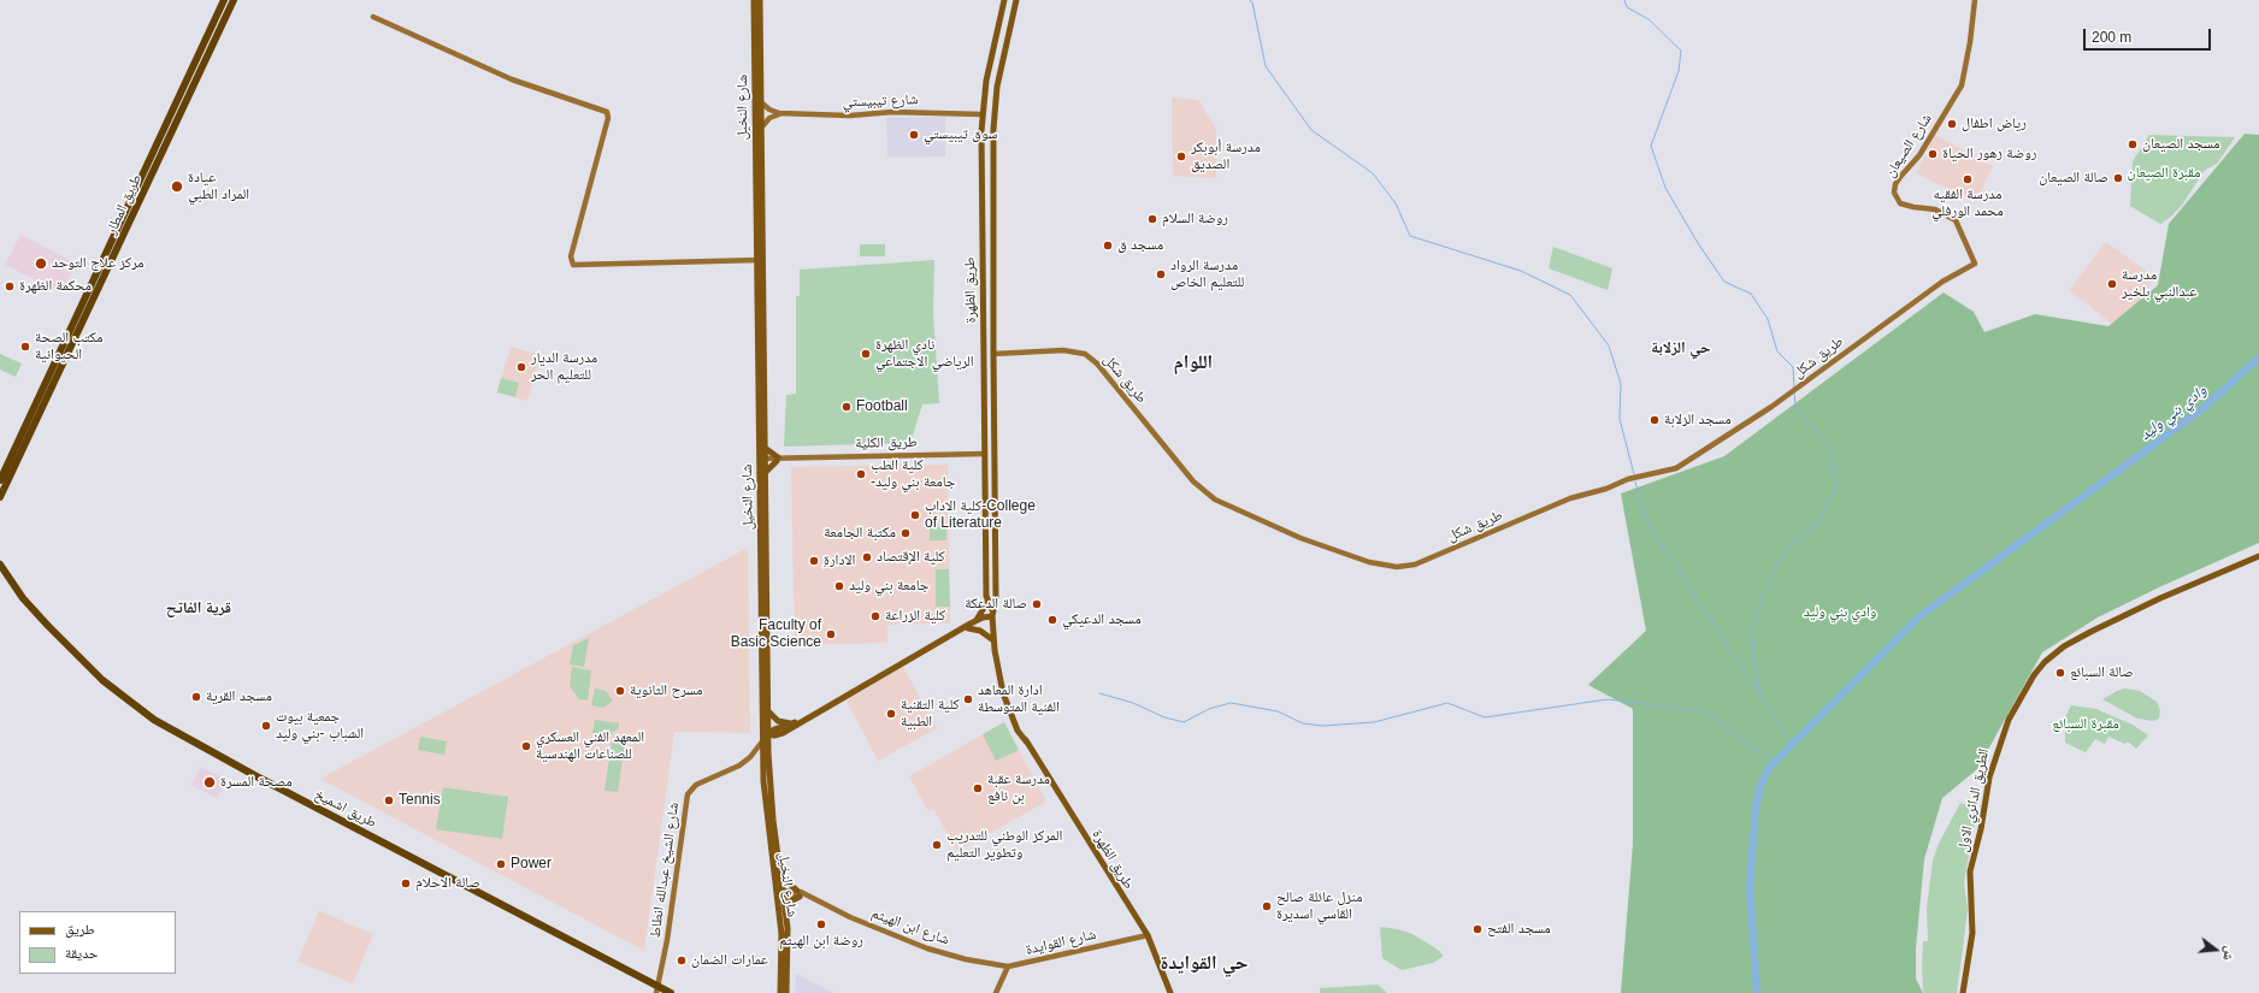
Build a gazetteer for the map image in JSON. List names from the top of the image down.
{
  "streets": {
    "highway": ["طريق المطار", "طريق اشميخ"],
    "main road": [
      "شارع تيبيستي",
      "شارع النخيل",
      "شارع الصيعان",
      "طريق الظهرة",
      "طريق شكل",
      "طريق الكلية",
      "الطريق الدائري الاول",
      "شارع الشيخ عبدالله انطاط",
      "شارع ابن الهيثم",
      "شارع القوايدة"
    ]
  },
  "crossings": [
    ["شارع تيبيستي", "طريق الظهرة"],
    ["شارع النخيل", "طريق الكلية"],
    ["شارع النخيل", "شارع الشيخ عبدالله انطاط"],
    ["شارع الصيعان", "طريق شكل"],
    ["طريق الظهرة", "طريق شكل"],
    ["طريق الظهرة", "طريق الكلية"],
    ["طريق الظهرة", "شارع الشيخ عبدالله انطاط"],
    ["طريق الظهرة", "شارع القوايدة"],
    ["طريق اشميخ", "شارع الشيخ عبدالله انطاط"],
    ["شارع ابن الهيثم", "شارع القوايدة"]
  ],
  "districts": [
    "حي الزلابة",
    "اللوام",
    "قرية الفاتح",
    "حي القوايدة"
  ],
  "water": ["وادي بني وليد"],
  "parks": ["مقبرة الصيعان", "وادي بني وليد", "مقبرة السبائع"],
  "places": [
    "رياض اطفال",
    "سوق تيبيستي",
    "مسجد الصيعان",
    "روضة زهور الحياة",
    "مدرسة أبوبكر الصديق",
    "صالة الصيعان",
    "مدرسة الفقيه محمد الورفلي",
    "عيادة المراد الطبي",
    "روضة السلام",
    "مسجد ق",
    "مركز علاج التوحد",
    "مدرسة الرواد للتعليم الخاص",
    "مدرسة عبدالنبي بلخير",
    "محكمة الظهرة",
    "مكتب الصحة الحيوانية",
    "نادي الظهرة الرياضي الاجتماعي",
    "مدرسة الديار للتعليم الحر",
    "Football",
    "مسجد الزلابة",
    "كلية الطب -جامعة بني وليد",
    "كلية الاداب-College of Literature",
    "مكتبة الجامعة",
    "كلية الإقتصاد",
    "ِالادارة",
    "جامعة بني وليد",
    "صالة الدعكة",
    "كلية الزراعة",
    "مسجد الدعيكي",
    "Faculty of Basic Science",
    "صالة السبائع",
    "مسرح الثانوية",
    "مسجد القرية",
    "ادارة المعاهد الفنية المتوسطة",
    "كلية التقنية الطبية",
    "جمعية بيوت الشباب -بني وليد",
    "المعهد الفني العسكري للصناعات الهندسية",
    "مصحة المسرة",
    "مدرسة عقبة بن نافع",
    "Tennis",
    "المركز الوطني للتدريب وتطوير التعليم",
    "Power",
    "صالة الاحلام",
    "منزل عائلة صالح القاسي اسديرة",
    "روضة ابن الهيثم",
    "مسجد الفتح",
    "عمارات الضمان"
  ],
  "legend": ["طريق", "حديقة"],
  "scale_bar": "200 m",
  "north": "right"
}
